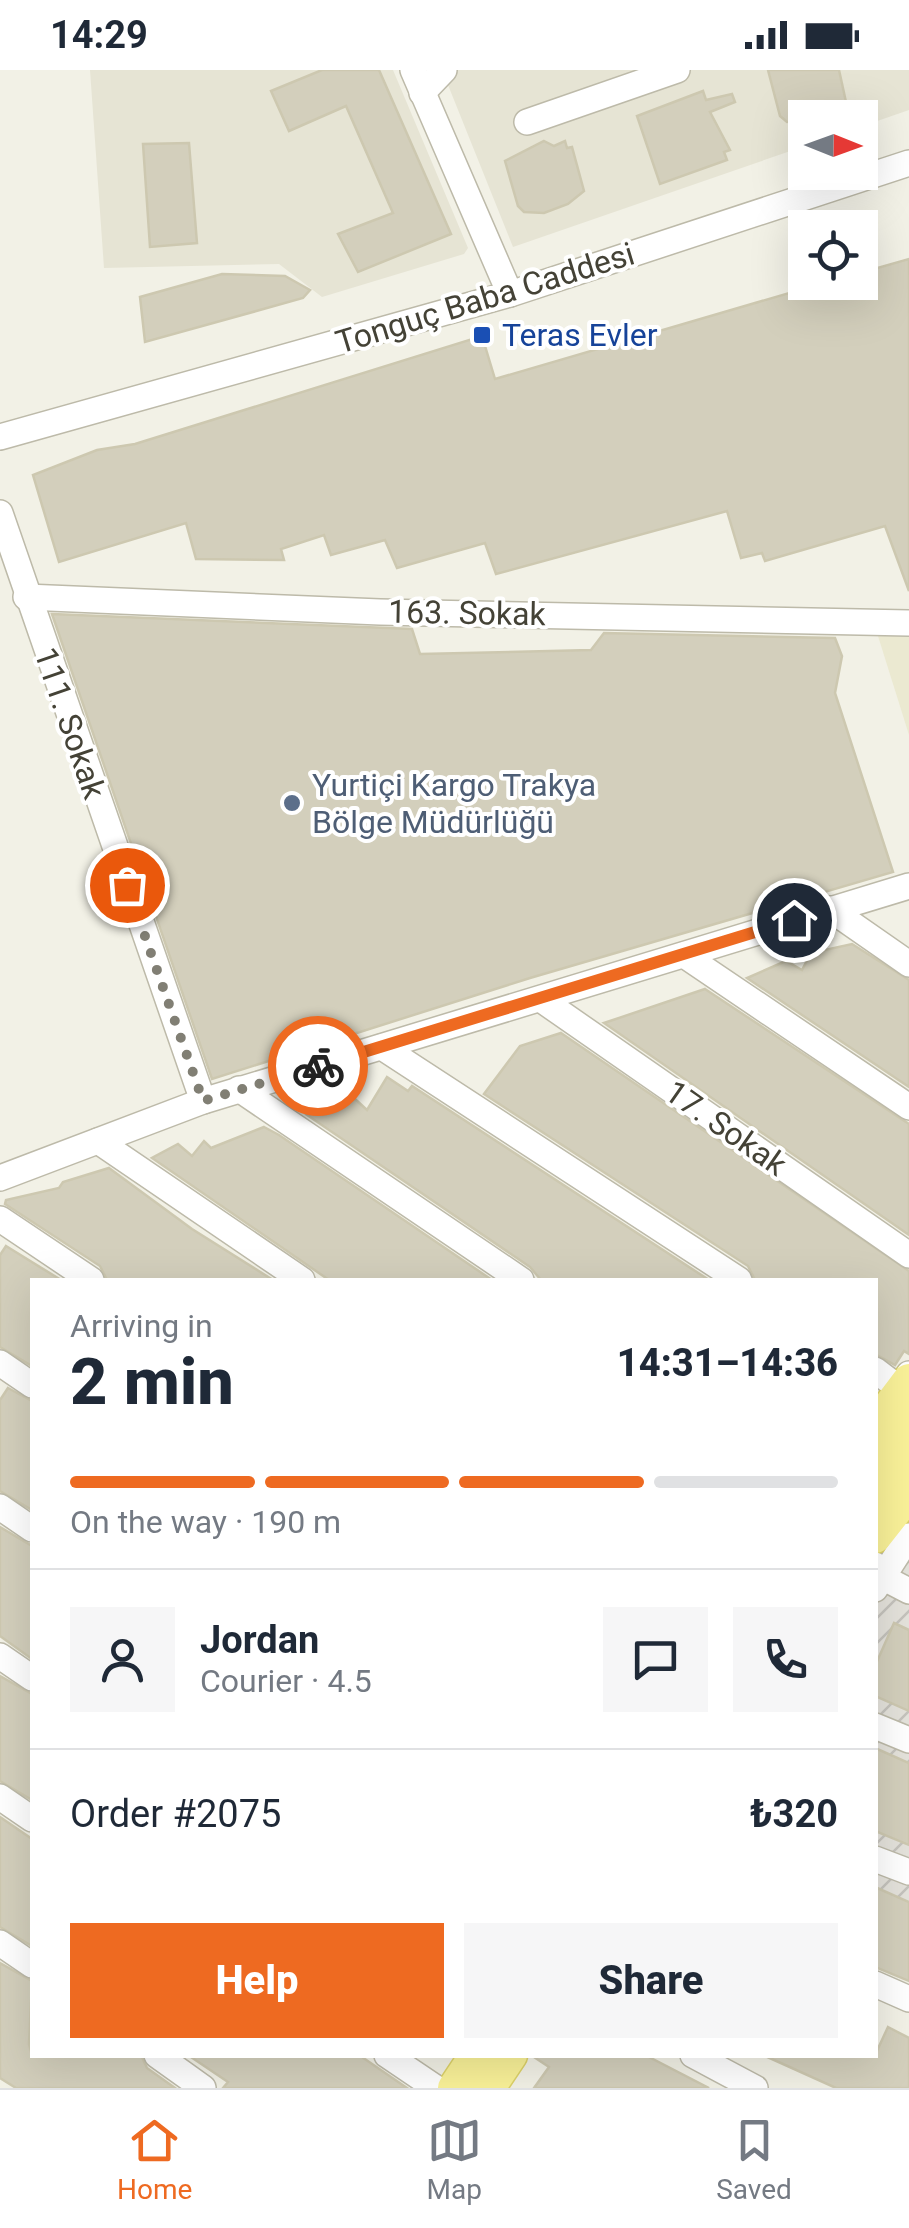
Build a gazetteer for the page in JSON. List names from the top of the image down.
{
  "streets": {
    "street": [
      "Tonguç Baba Caddesi",
      "163. Sokak",
      "111. Sokak",
      "17. Sokak"
    ]
  },
  "crossings": [
    ["163. Sokak", "111. Sokak"]
  ],
  "places": {
    "transit": ["Teras Evler"],
    "other": ["Yurtiçi Kargo Trakya Bölge Müdürlüğü"]
  },
  "north": "right",
  "page": {
    "status": "14:29",
    "heading": ["2 min", "Arriving in", "14:31–14:36"],
    "panel": [
      "Jordan",
      "Courier · 4.5",
      "Order #2075",
      "₺320"
    ],
    "bar": "On the way · 190 m",
    "buttons": ["Help", "Share"],
    "tabs": ["Home", "Map", "Saved"]
  }
}
